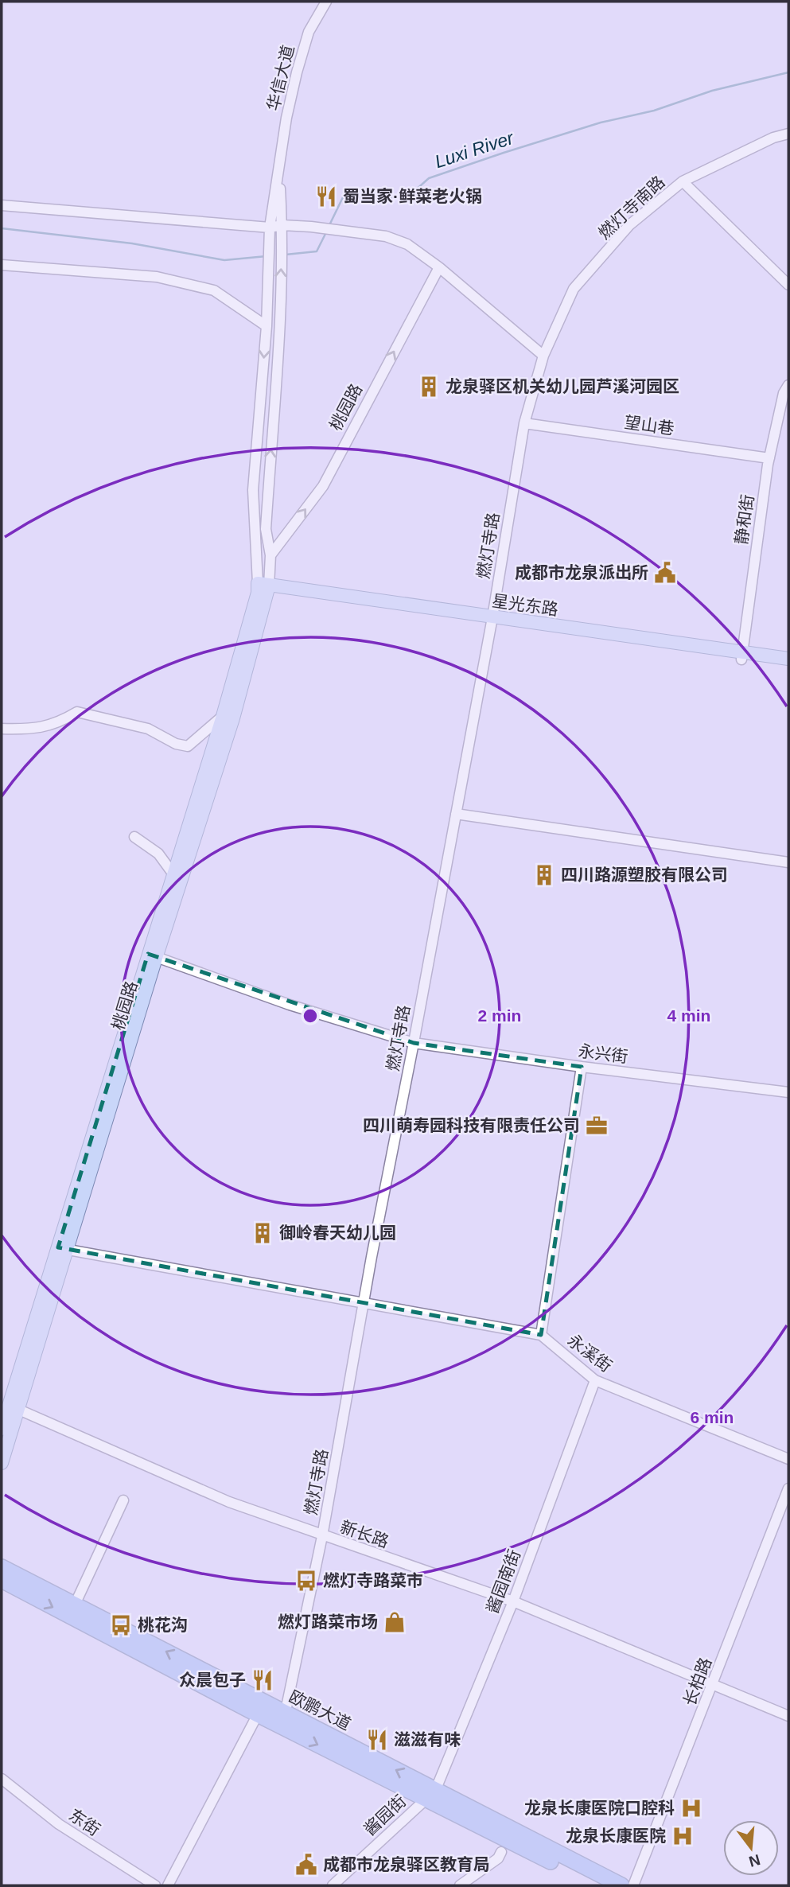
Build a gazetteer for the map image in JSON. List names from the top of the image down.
{
  "streets": {
    "highway": ["欧鹏大道"],
    "main road": ["桃园路", "星光东路"],
    "street": [
      "华信大道",
      "燃灯寺南路",
      "望山巷",
      "静和街",
      "燃灯寺路",
      "永兴街",
      "永溪街",
      "新长路",
      "酱园南街",
      "长柏路",
      "酱园街",
      "东街"
    ]
  },
  "crossings": [
    ["华信大道", "桃园路"],
    ["燃灯寺南路", "燃灯寺路"],
    ["桃园路", "星光东路"],
    ["桃园路", "永兴街"],
    ["桃园路", "永溪街"],
    ["桃园路", "新长路"],
    ["望山巷", "静和街"],
    ["望山巷", "燃灯寺路"],
    ["静和街", "星光东路"],
    ["燃灯寺路", "星光东路"],
    ["燃灯寺路", "永兴街"],
    ["燃灯寺路", "永溪街"],
    ["燃灯寺路", "新长路"],
    ["燃灯寺路", "欧鹏大道"],
    ["永溪街", "酱园南街"],
    ["新长路", "酱园南街"],
    ["新长路", "长柏路"],
    ["酱园南街", "欧鹏大道"],
    ["酱园南街", "酱园街"],
    ["欧鹏大道", "酱园街"]
  ],
  "water": ["Luxi River"],
  "places": {
    "restaurant": ["蜀当家·鲜菜老火锅", "众晨包子", "滋滋有味"],
    "building": ["龙泉驿区机关幼儿园芦溪河园区", "四川路源塑胶有限公司", "御岭春天幼儿园"],
    "public building": ["成都市龙泉派出所", "成都市龙泉驿区教育局"],
    "office": ["四川萌寿园科技有限责任公司"],
    "bus stop": ["燃灯寺路菜市", "桃花沟"],
    "shop": ["燃灯路菜市场"],
    "hospital": ["龙泉长康医院口腔科", "龙泉长康医院"]
  },
  "north": "bottom",
  "rings": ["2 min", "4 min", "6 min"]
}
